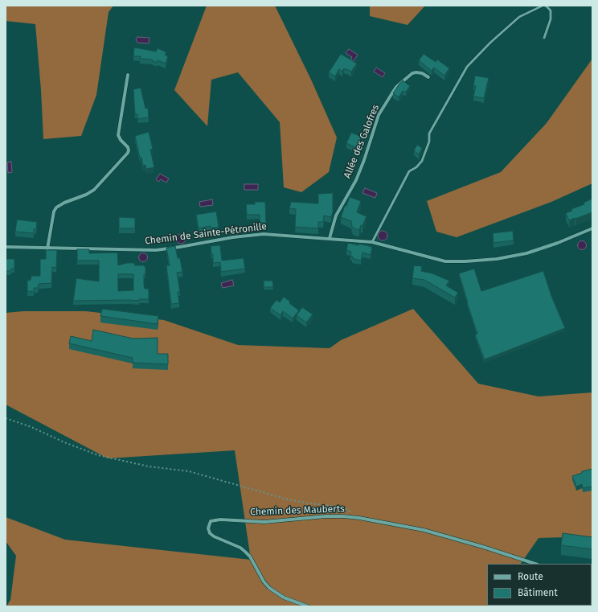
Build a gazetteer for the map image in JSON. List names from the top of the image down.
{
  "streets": {
    "street": ["Allée des Galofres", "Chemin de Sainte-Pétronille", "Chemin des Mauberts"]
  },
  "crossings": [
    ["Allée des Galofres", "Chemin de Sainte-Pétronille"]
  ],
  "legend": ["Route", "Bâtiment"]
}
